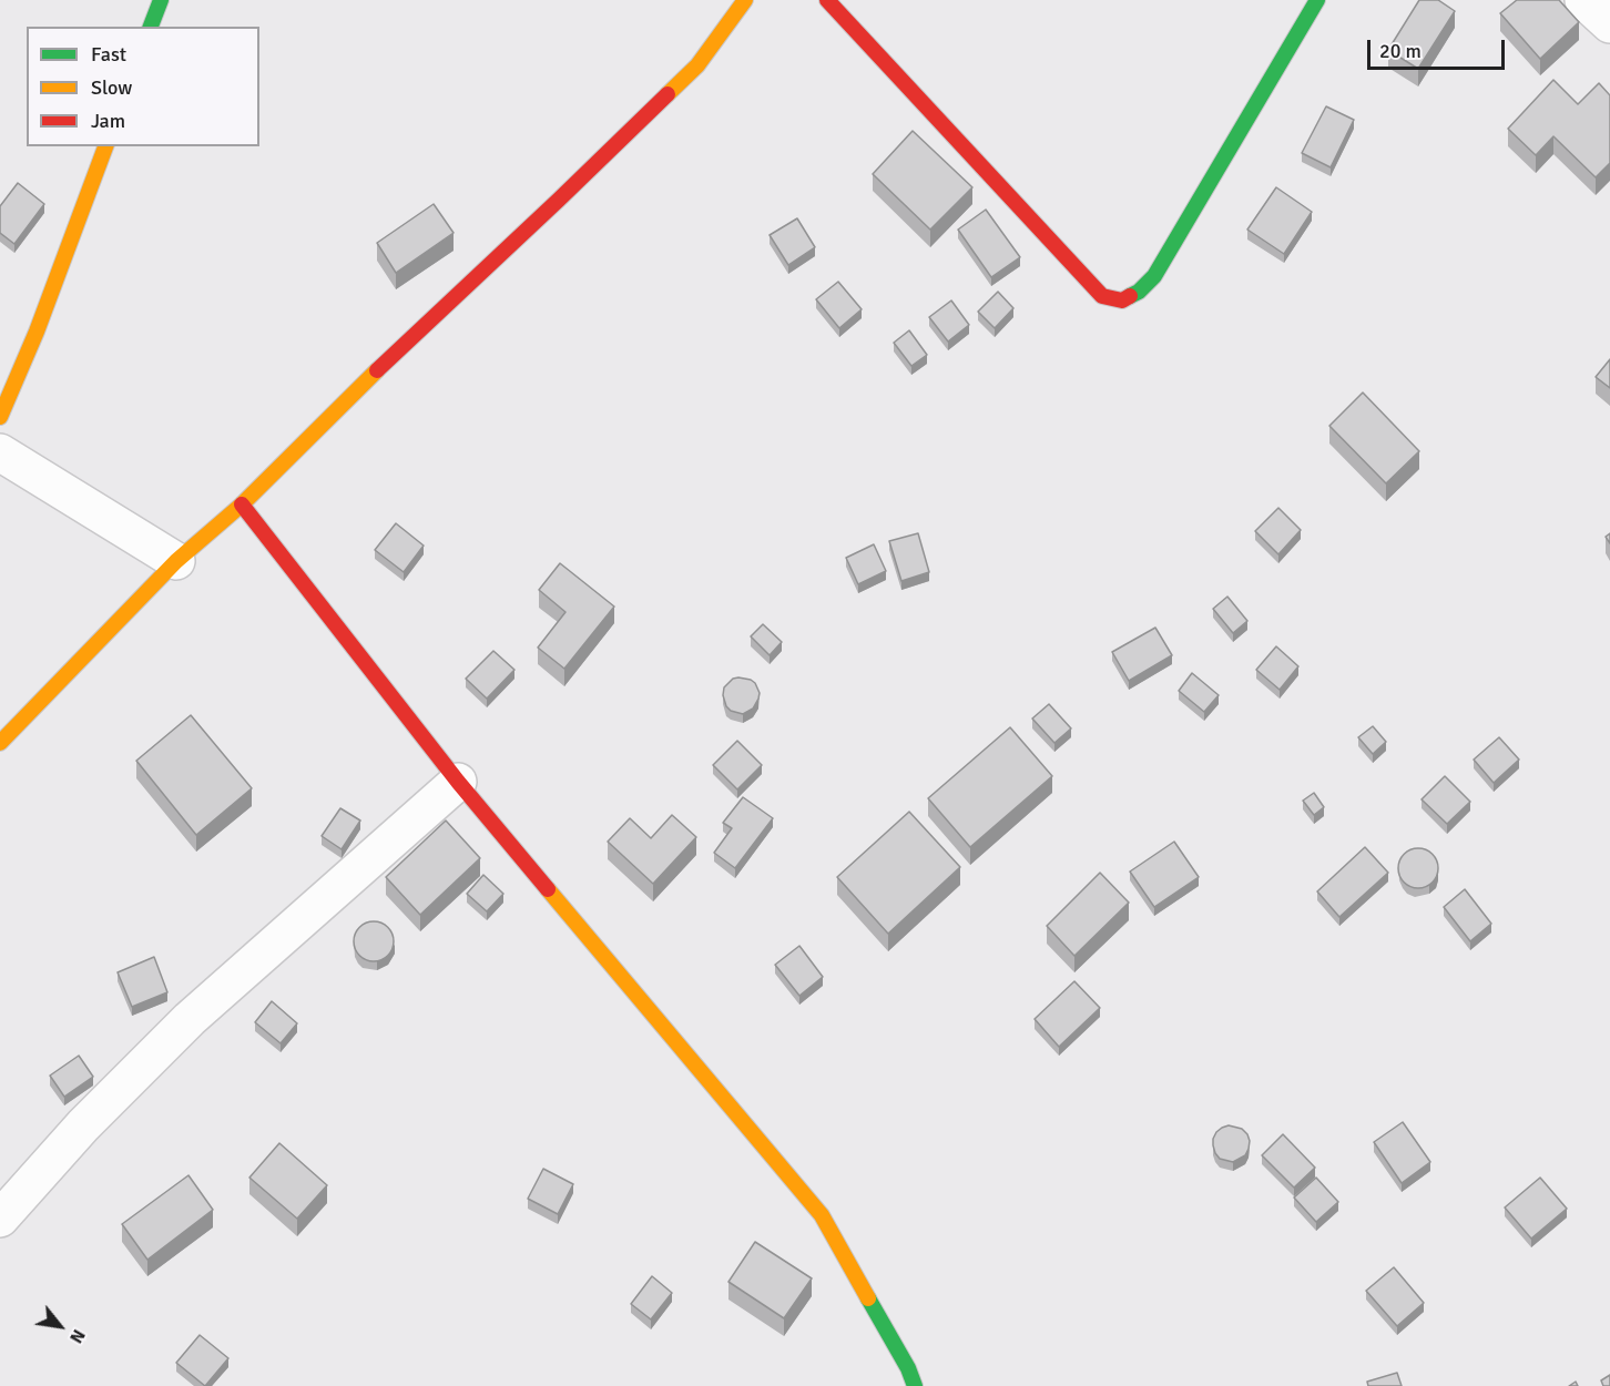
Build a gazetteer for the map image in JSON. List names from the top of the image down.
{
  "legend": ["Fast", "Slow", "Jam"],
  "scale_bar": "20 m",
  "north": "bottom right"
}
